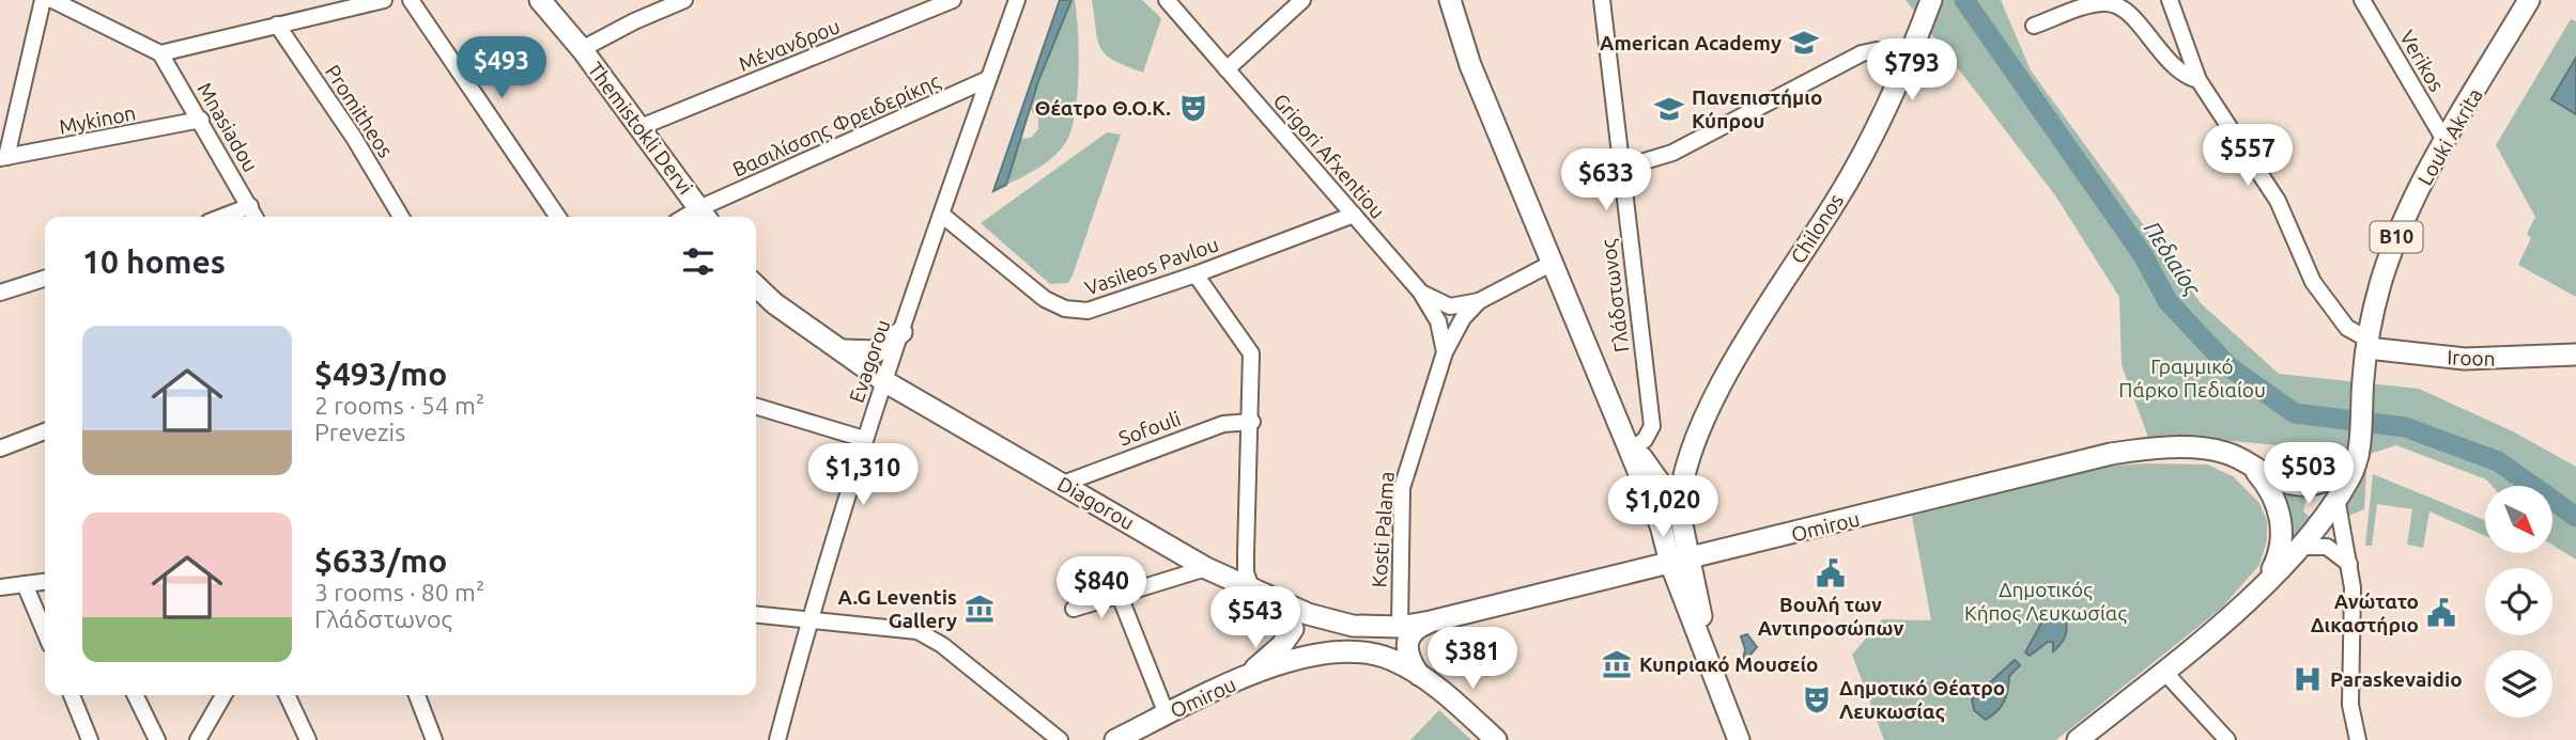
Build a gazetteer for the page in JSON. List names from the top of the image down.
{
  "streets": {
    "main road": [
      "Themistokli Dervi",
      "Louki Akrita",
      "Chilonos",
      "B10",
      "Iroon",
      "Diagorou",
      "Omirou"
    ],
    "street": [
      "Μένανδρου",
      "Verikos",
      "Promitheos",
      "Mykinon",
      "Βασιλίσσης Φρειδερίκης",
      "Mnasiadou",
      "Grigori Afxentiou",
      "Vasileos Pavlou",
      "Γλάδστωνος",
      "Evagorou",
      "Sofouli",
      "Kosti Palama"
    ]
  },
  "crossings": [
    ["Μένανδρου", "Themistokli Dervi"],
    ["Verikos", "Louki Akrita"],
    ["Mykinon", "Mnasiadou"],
    ["Βασιλίσσης Φρειδερίκης", "Themistokli Dervi"],
    ["Βασιλίσσης Φρειδερίκης", "Evagorou"],
    ["Louki Akrita", "Iroon"],
    ["Louki Akrita", "Omirou"],
    ["Grigori Afxentiou", "Vasileos Pavlou"],
    ["Grigori Afxentiou", "Kosti Palama"],
    ["Vasileos Pavlou", "Evagorou"],
    ["Evagorou", "Diagorou"],
    ["Sofouli", "Diagorou"],
    ["Diagorou", "Omirou"],
    ["Diagorou", "Kosti Palama"],
    ["Omirou", "Kosti Palama"]
  ],
  "water": ["Πεδιαίος"],
  "parks": ["Γραμμικό Πάρκο Πεδιαίου", "Δημοτικός Κήπος Λευκωσίας"],
  "places": {
    "school or university": ["American Academy", "Πανεπιστήμιο Κύπρου"],
    "theatre": ["Θέατρο Θ.Ο.Κ.", "Δημοτικό Θέατρο Λευκωσίας"],
    "public building": ["Βουλή των Αντιπροσώπων", "Ανώτατο Δικαστήριο"],
    "museum": ["A.G Leventis Gallery", "Κυπριακό Μουσείο"],
    "hospital": ["Paraskevaidio"]
  },
  "north": "bottom right",
  "page": {
    "price": [
      "$493",
      "$793",
      "$557",
      "$633",
      "$503",
      "$1,310",
      "$1,020",
      "$840",
      "$543",
      "$381"
    ],
    "heading": "10 homes",
    "list": [
      {
        "name": "$493/mo",
        "note": "2 rooms · 54 m² · Prevezis"
      },
      {
        "name": "$633/mo",
        "note": "3 rooms · 80 m² · Γλάδστωνος"
      }
    ]
  }
}
